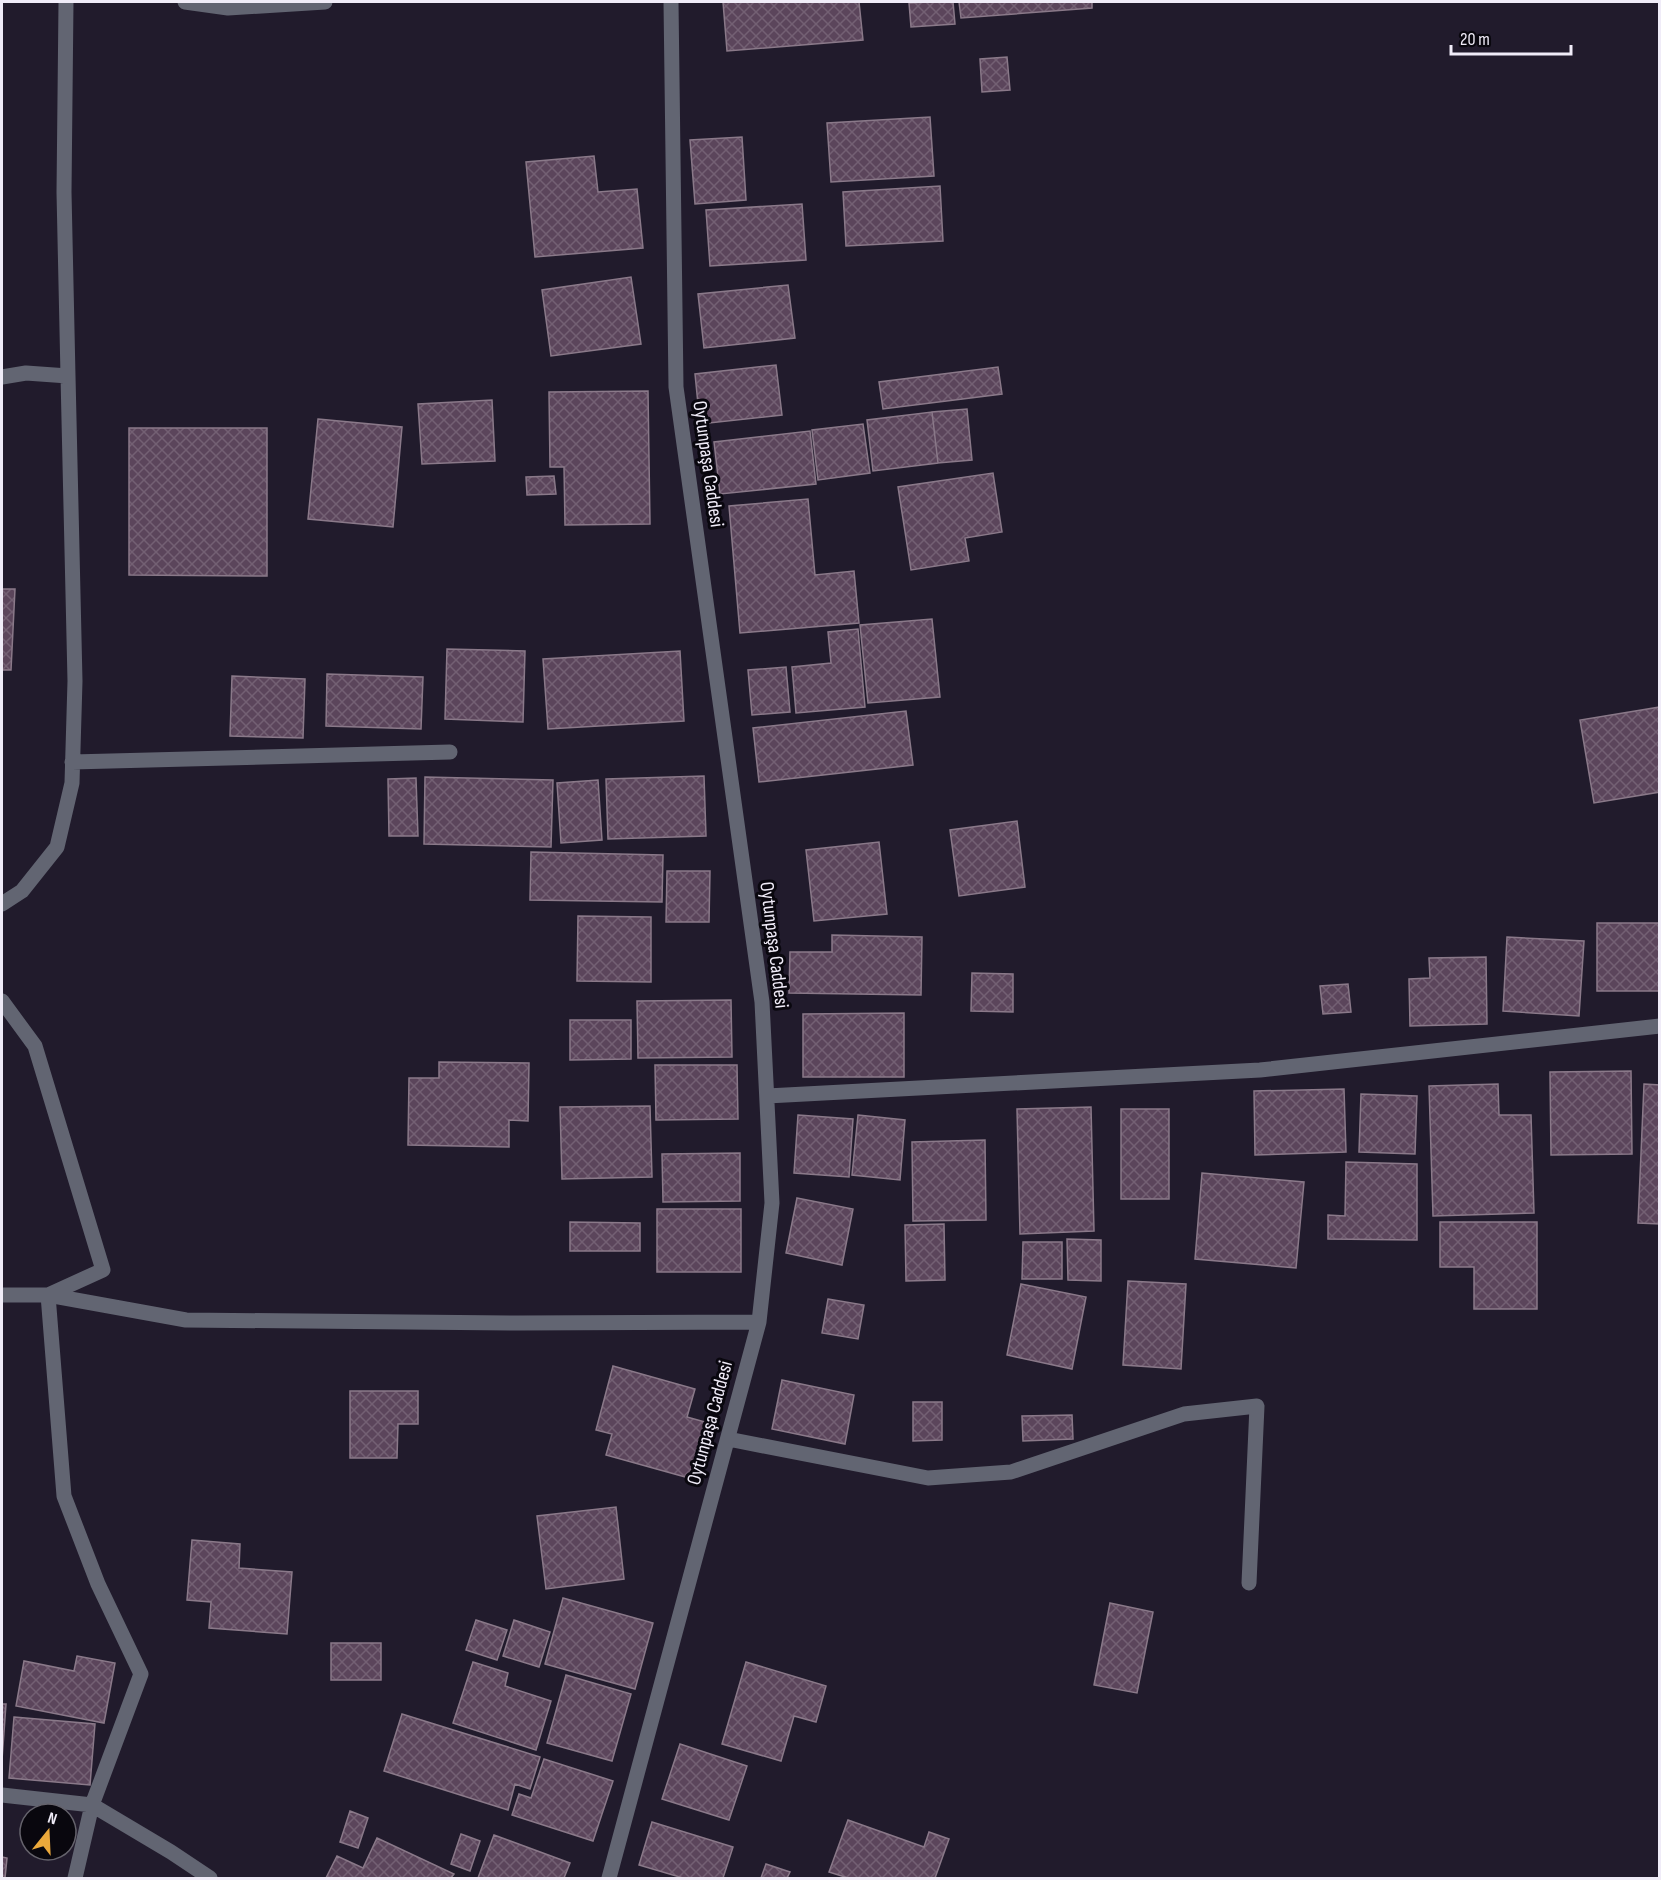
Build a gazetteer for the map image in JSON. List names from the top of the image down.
{
  "streets": {
    "street": ["Oytunpaşa Caddesi"]
  },
  "scale_bar": "20 m",
  "north": "top"
}
